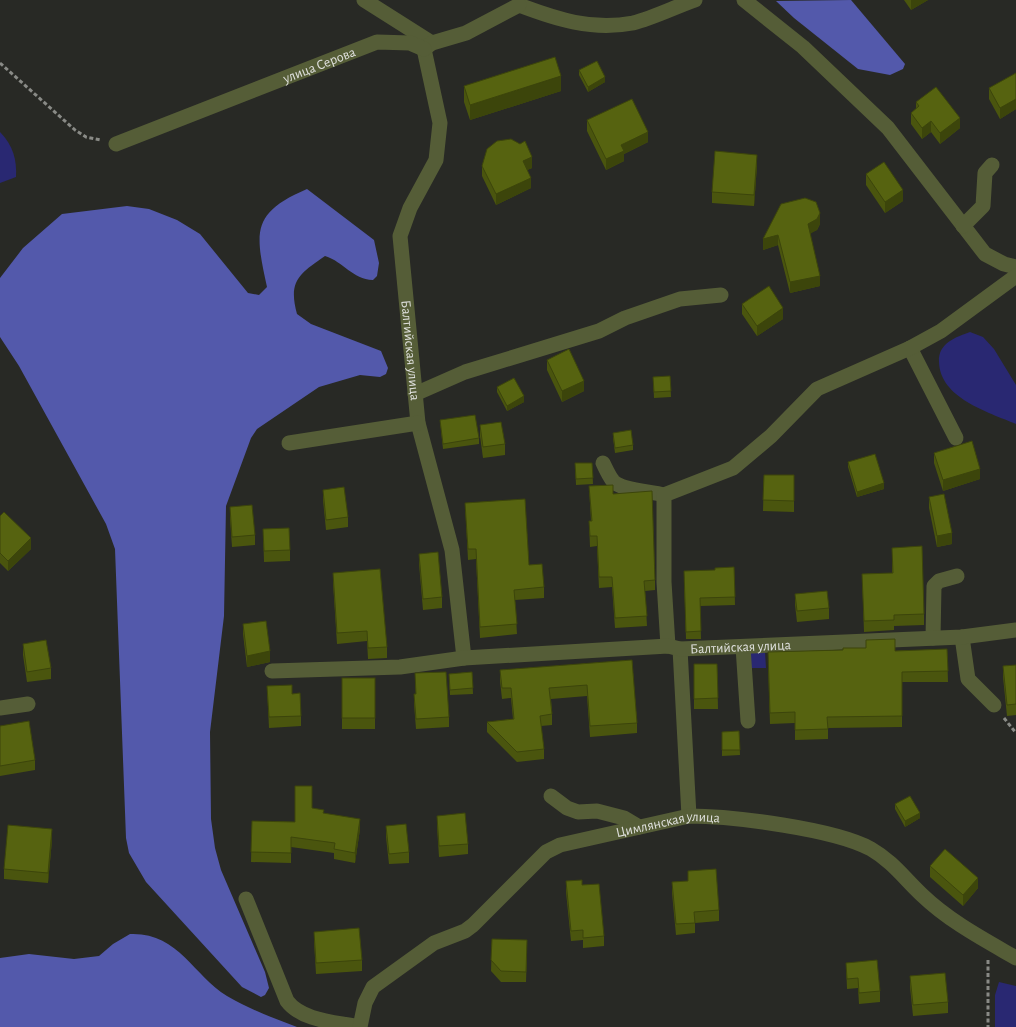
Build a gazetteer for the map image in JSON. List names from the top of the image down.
{
  "streets": {
    "street": ["улица Серова", "Балтийская улица", "Цимлянская улица"]
  },
  "crossings": [
    ["улица Серова", "Балтийская улица"]
  ]
}
